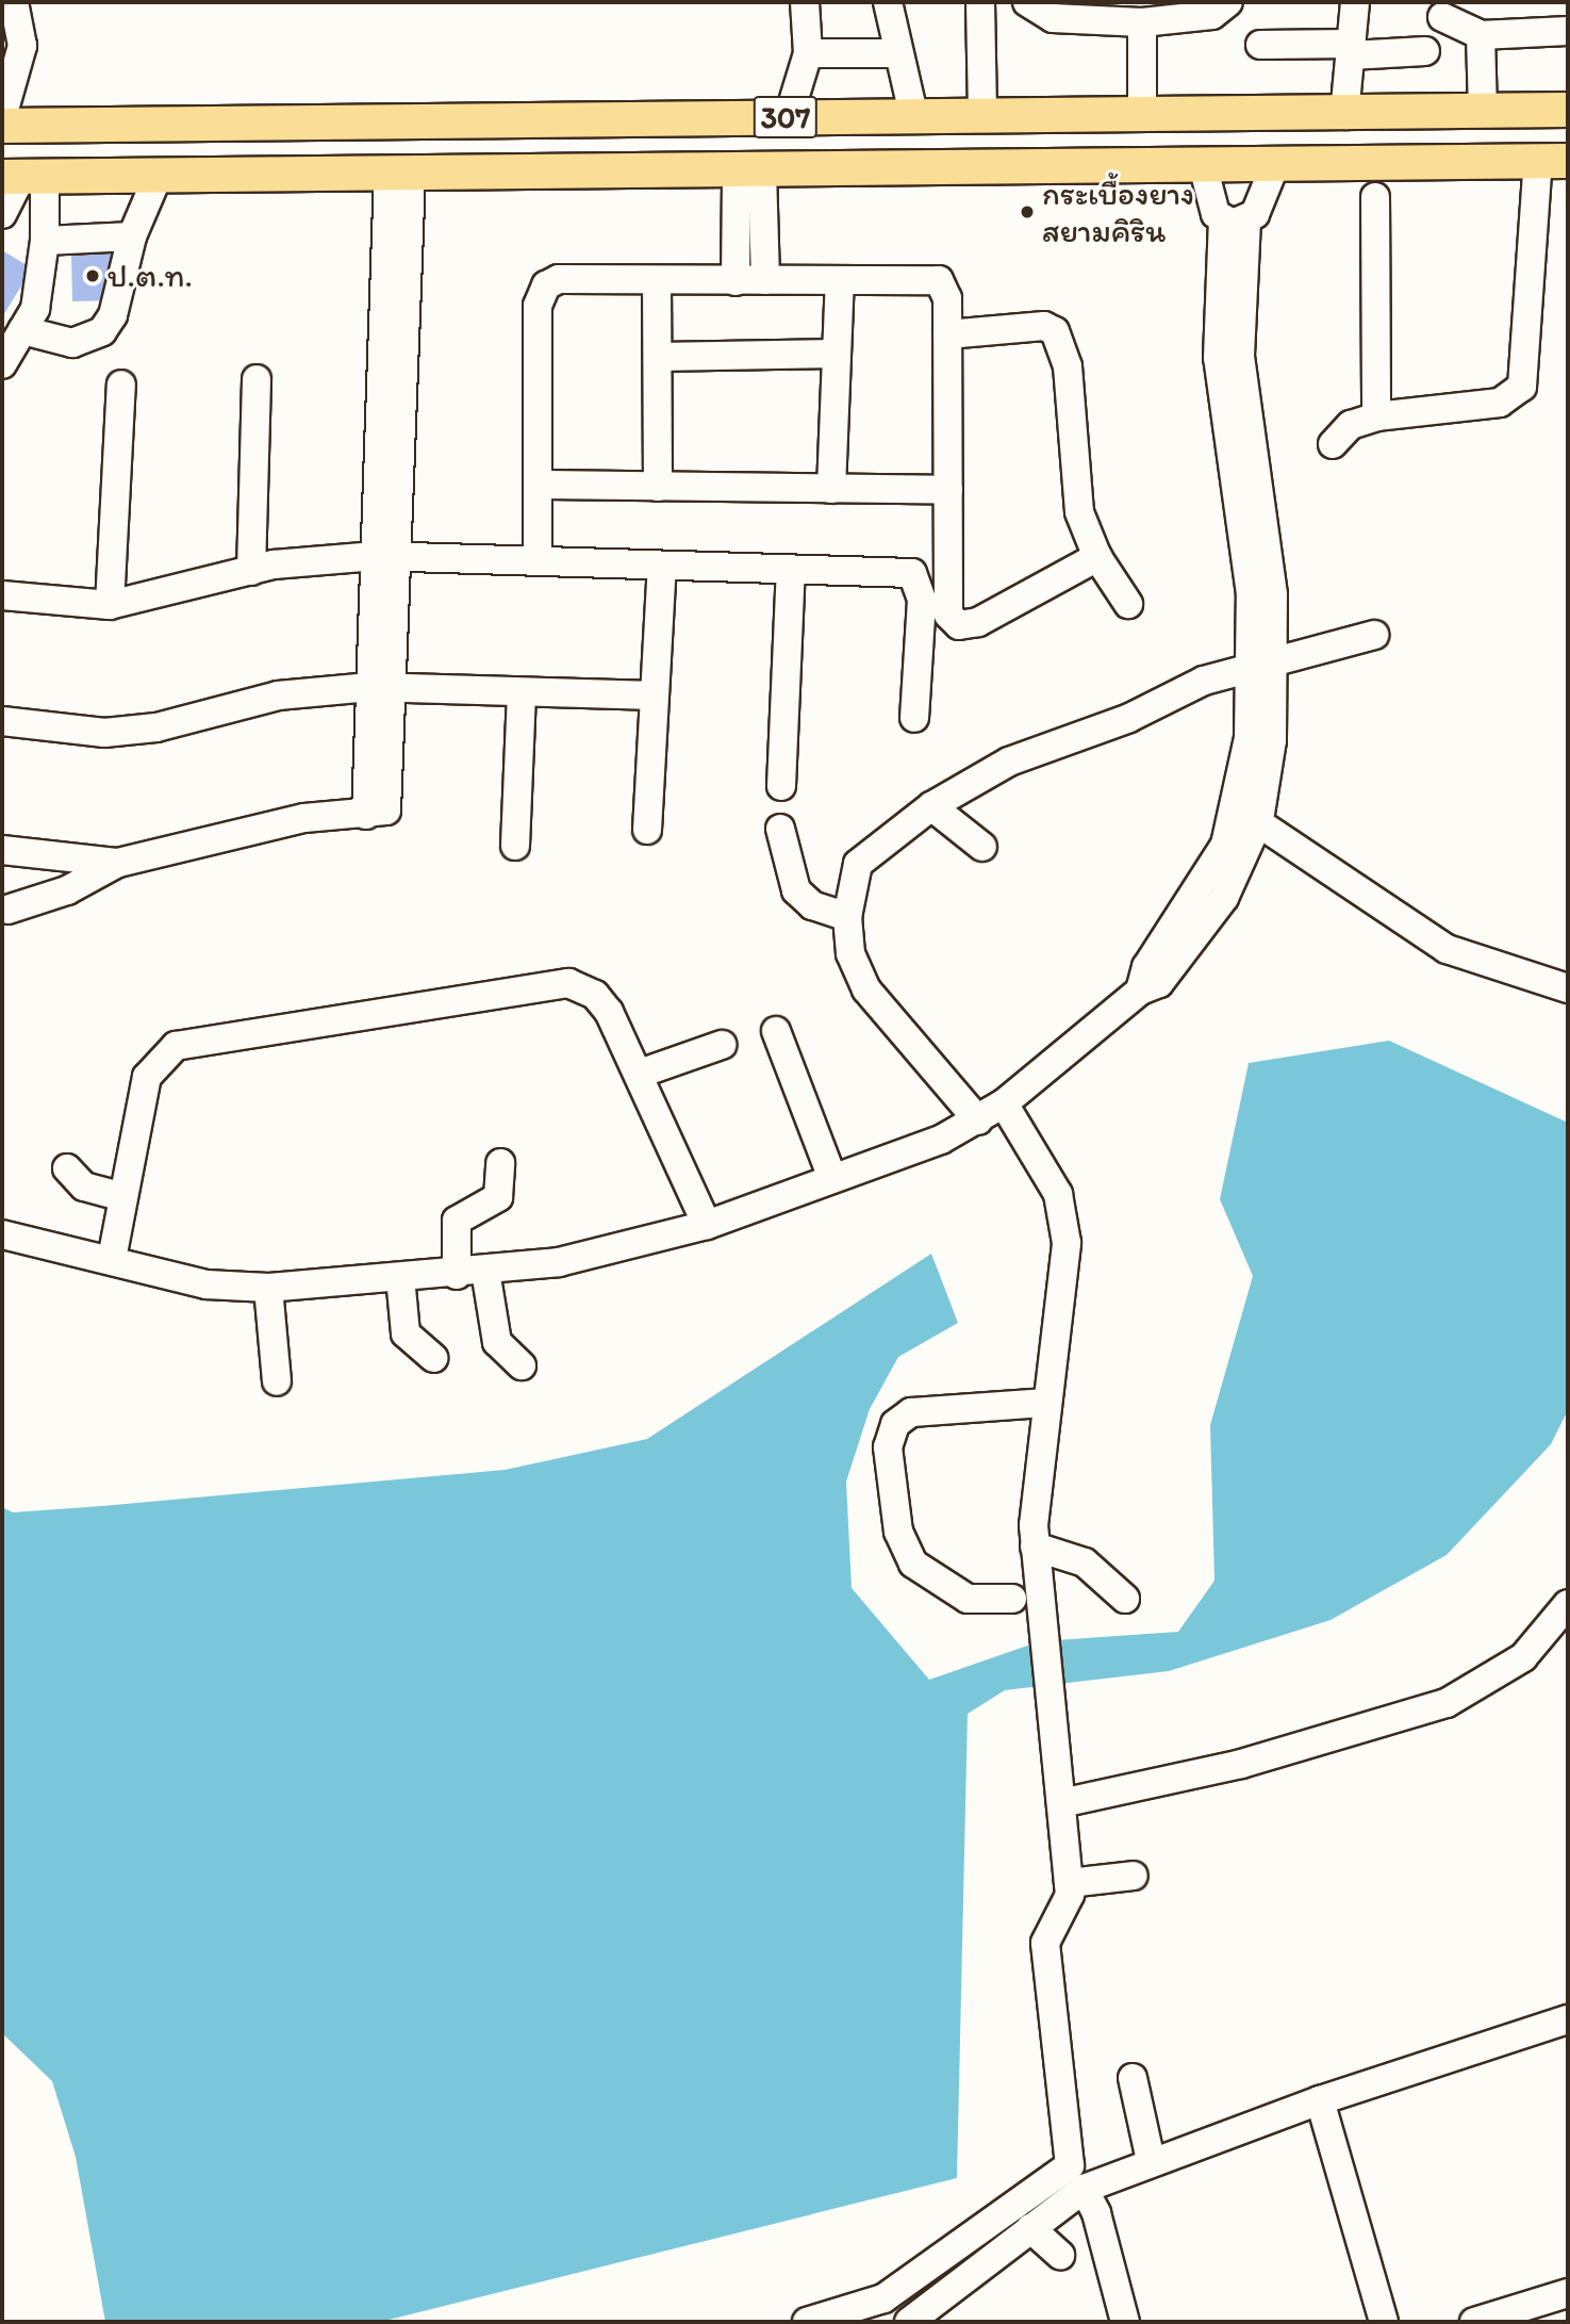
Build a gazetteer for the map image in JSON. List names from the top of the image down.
{
  "streets": {
    "main road": ["307"]
  },
  "places": ["กระเบื้องยาง สยามคิริน", "ป.ต.ท."]
}
